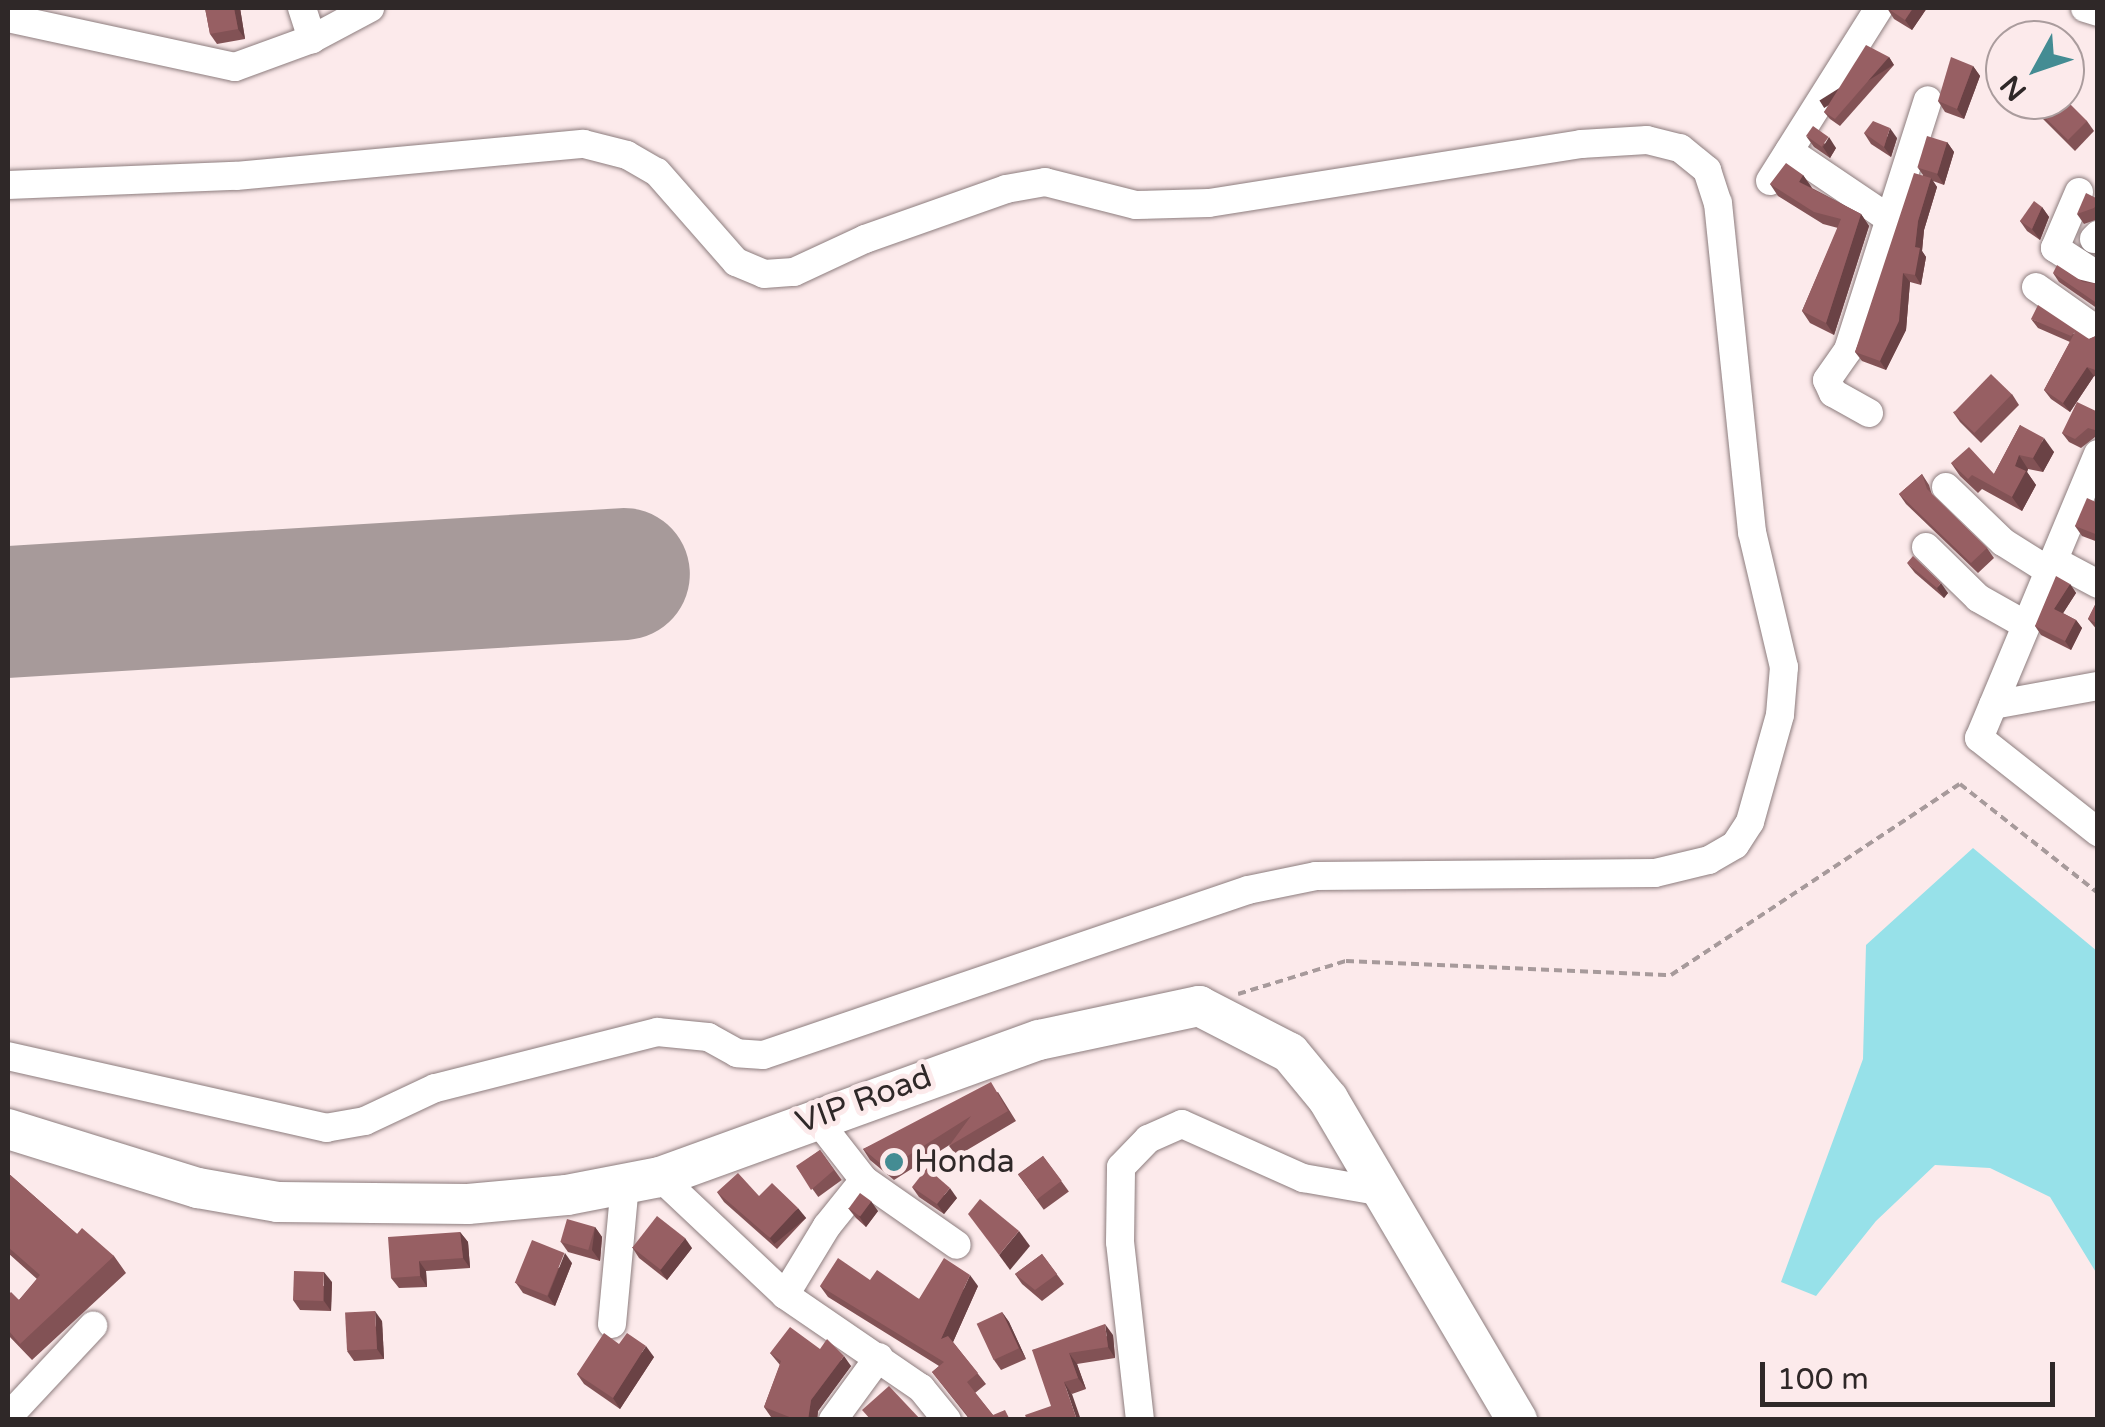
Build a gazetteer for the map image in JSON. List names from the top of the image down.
{
  "streets": {
    "highway": ["VIP Road"]
  },
  "places": ["Honda"],
  "scale_bar": "100 m",
  "north": "bottom left"
}
